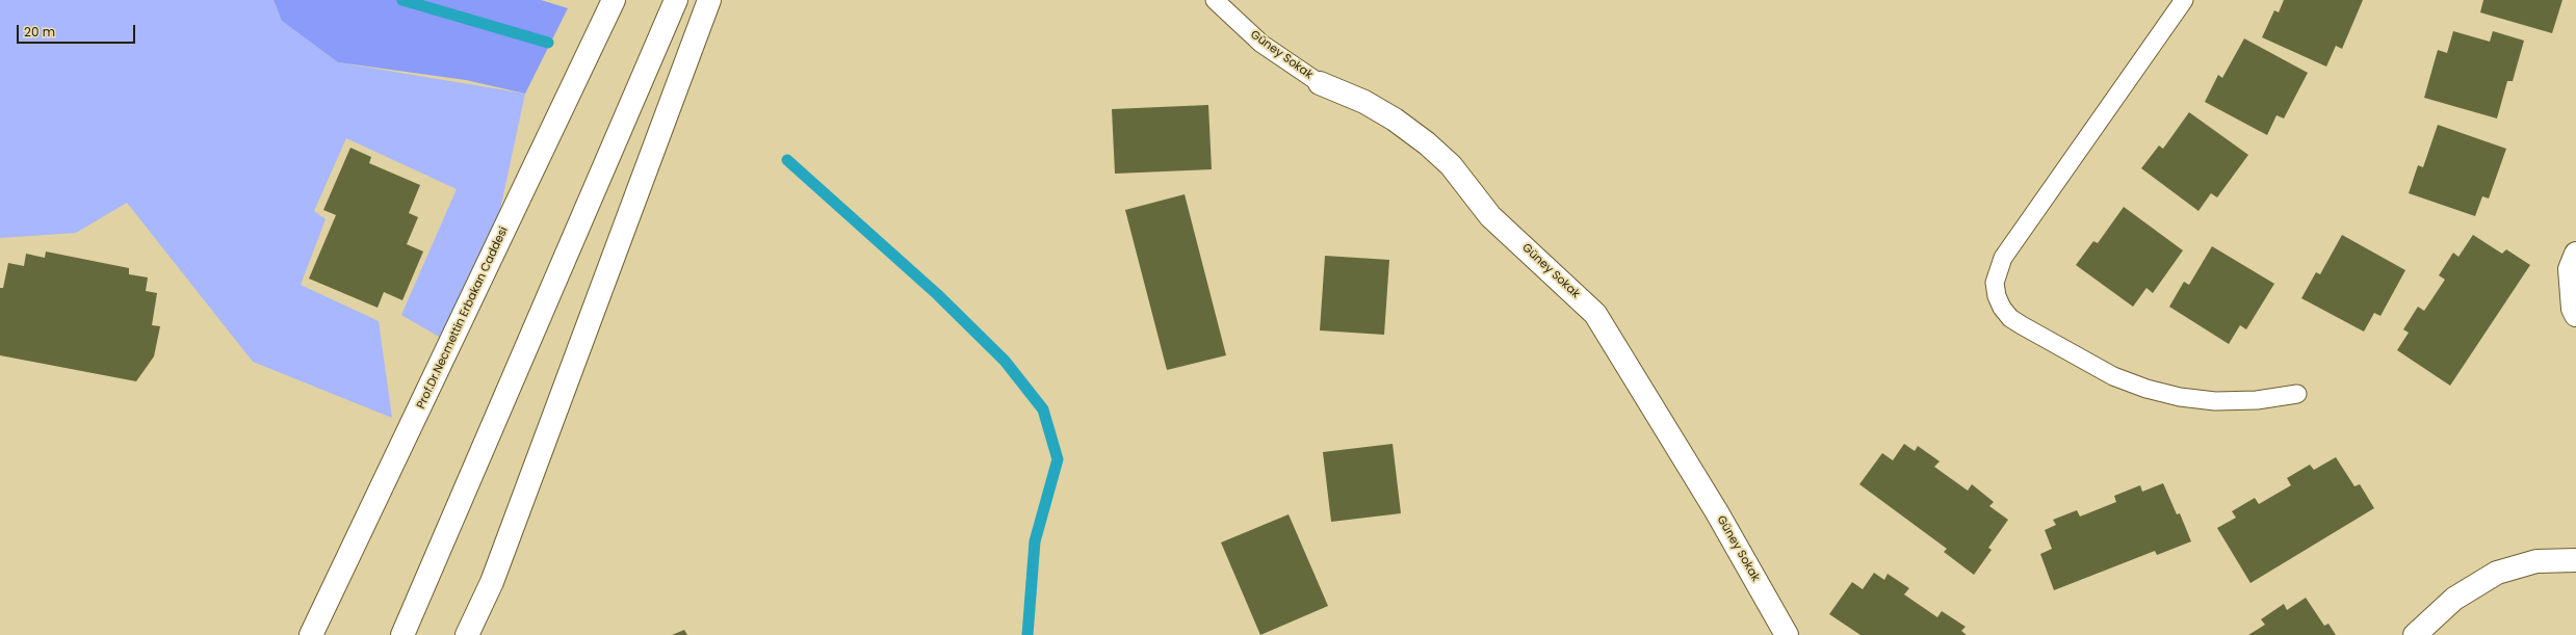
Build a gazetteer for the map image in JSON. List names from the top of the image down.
{
  "streets": {
    "main road": ["Güney Sokak", "Prof.Dr.Necmettin Erbakan Caddesi"]
  },
  "scale_bar": "20 m"
}
